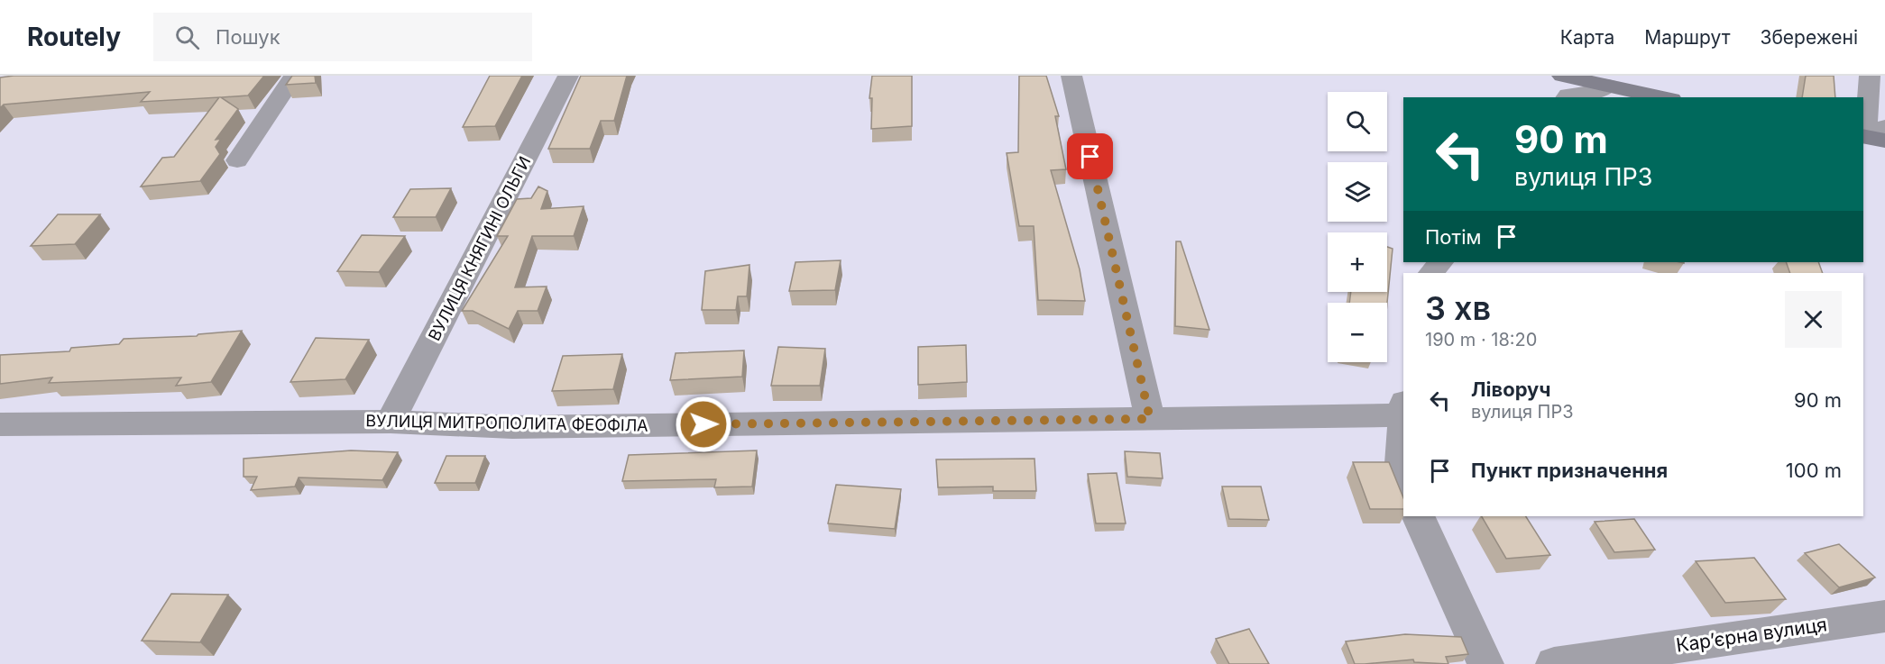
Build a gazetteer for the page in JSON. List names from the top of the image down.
{
  "streets": {
    "street": ["ВУЛИЦЯ КНЯГИНІ ОЛЬГИ", "ВУЛИЦЯ МИТРОПОЛИТА ФЕОФІЛА", "Карʼєрна вулиця"]
  },
  "crossings": [
    ["ВУЛИЦЯ КНЯГИНІ ОЛЬГИ", "ВУЛИЦЯ МИТРОПОЛИТА ФЕОФІЛА"]
  ],
  "page": {
    "header": "Routely",
    "search": "Пошук",
    "nav": ["Карта", "Маршрут", "Збережені"],
    "map_buttons": ["+", "−"],
    "turn": ["90 m", "вулиця ПРЗ"],
    "then": "Потім",
    "heading": ["3 хв", "190 m · 18:20"],
    "list": [
      {
        "name": "Ліворуч",
        "note": "вулиця ПРЗ",
        "value": "90 m"
      },
      {
        "name": "Пункт призначення",
        "value": "100 m"
      }
    ]
  }
}
